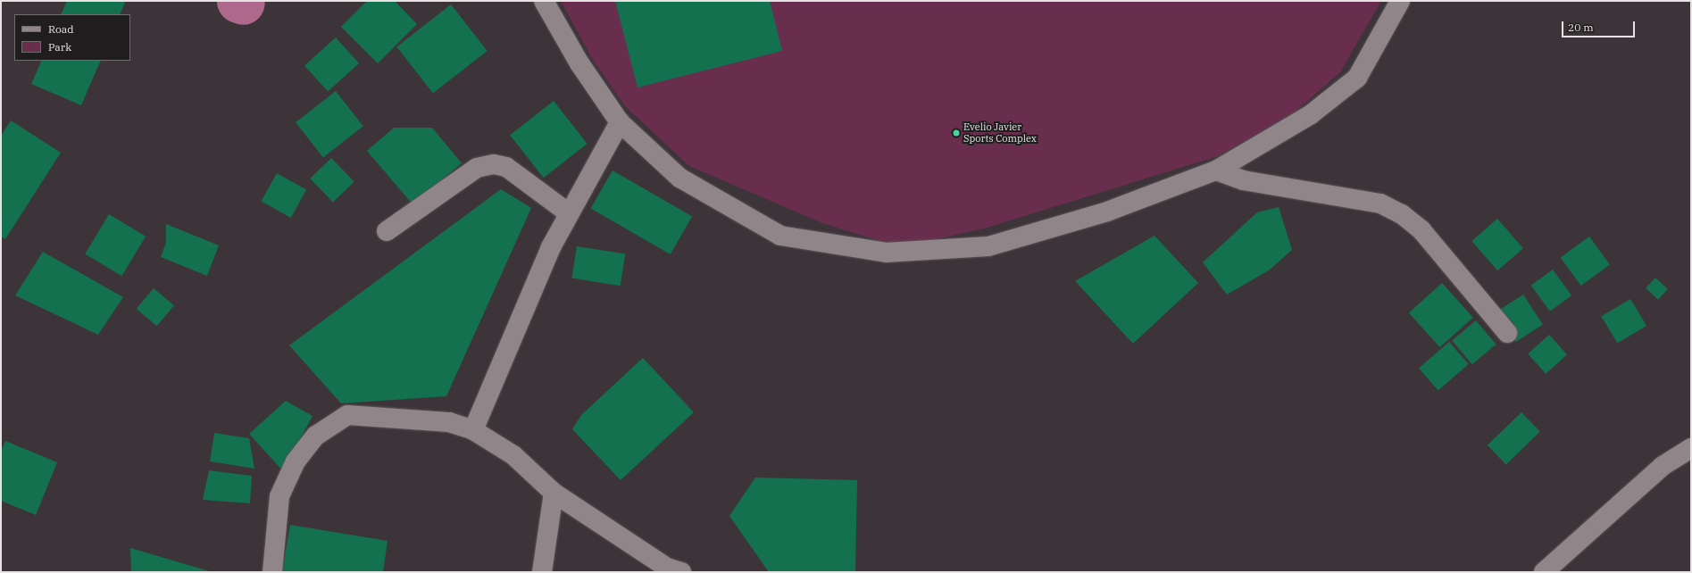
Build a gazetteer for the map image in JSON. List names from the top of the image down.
{
  "places": ["Evelio Javier Sports Complex"],
  "legend": ["Road", "Park"],
  "scale_bar": "20 m"
}
